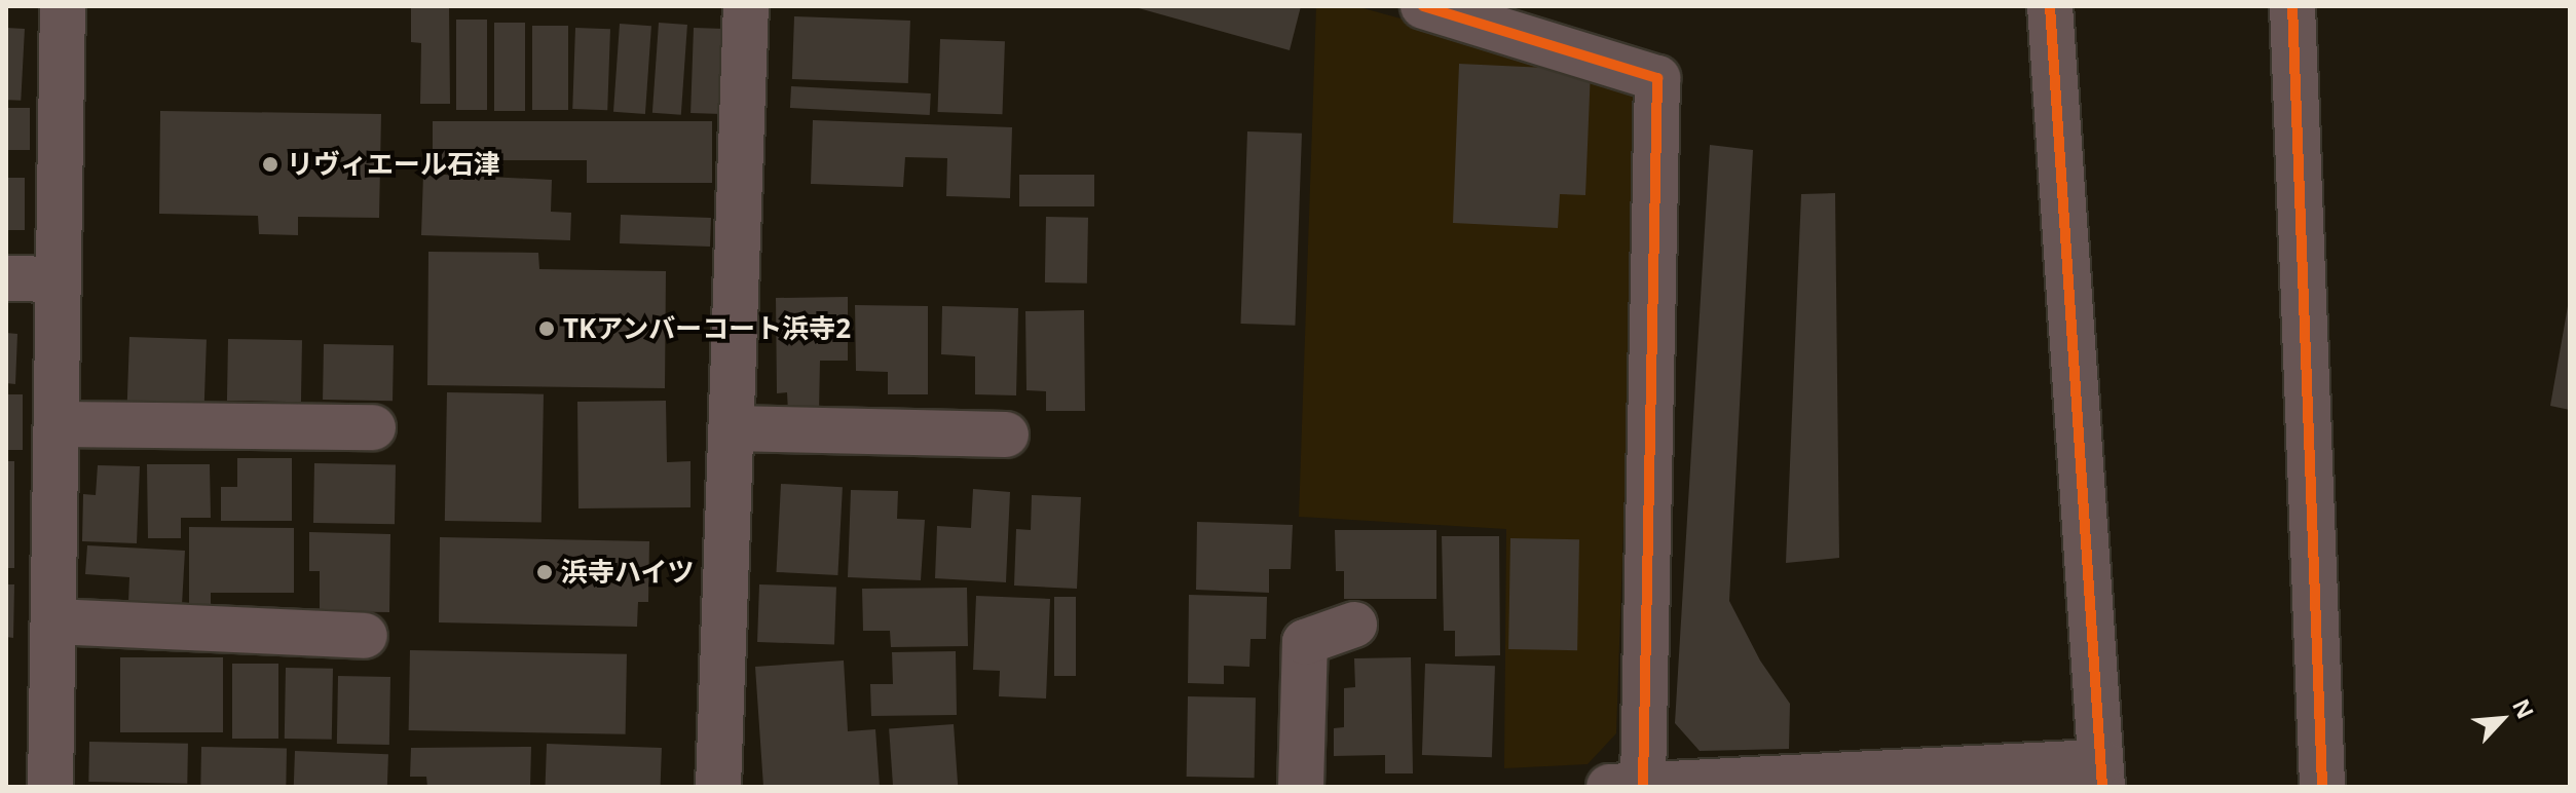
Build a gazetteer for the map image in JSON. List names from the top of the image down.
{
  "places": ["リヴィエール石津", "TKアンバーコート浜寺2", "浜寺ハイツ"],
  "north": "top right"
}
